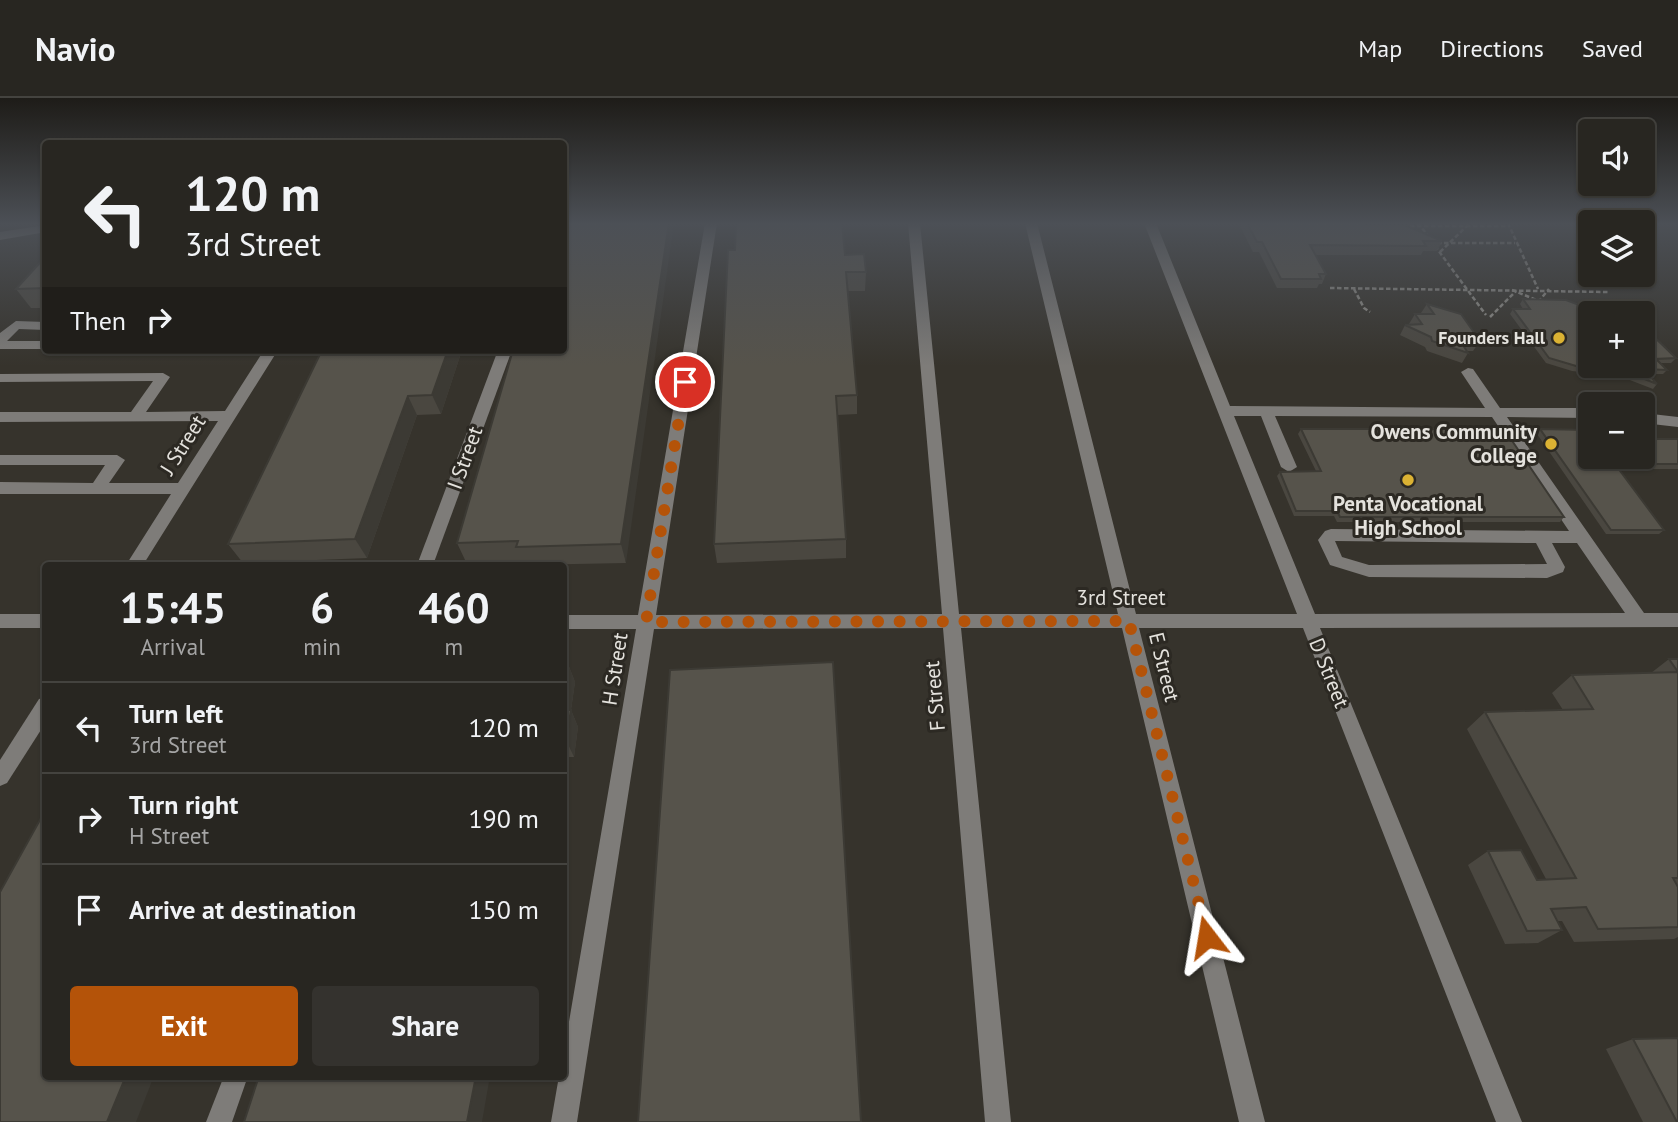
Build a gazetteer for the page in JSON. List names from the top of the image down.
{
  "streets": {
    "street": [
      "J Street",
      "I Street",
      "3rd Street",
      "E Street",
      "H Street",
      "D Street",
      "F Street"
    ]
  },
  "crossings": [
    ["3rd Street", "E Street"],
    ["3rd Street", "H Street"],
    ["3rd Street", "D Street"],
    ["3rd Street", "F Street"]
  ],
  "places": ["Founders Hall", "Owens Community College", "Penta Vocational High School"],
  "page": {
    "header": "Navio",
    "nav": ["Map", "Directions", "Saved"],
    "map_buttons": ["+", "−"],
    "turn": ["120 m", "3rd Street"],
    "then": "Then",
    "eta": [
      "15:45",
      "Arrival",
      "6",
      "min",
      "460",
      "m"
    ],
    "list": [
      {
        "name": "Turn left",
        "note": "3rd Street",
        "value": "120 m"
      },
      {
        "name": "Turn right",
        "note": "H Street",
        "value": "190 m"
      },
      {
        "name": "Arrive at destination",
        "value": "150 m"
      }
    ],
    "buttons": ["Exit", "Share"]
  }
}
